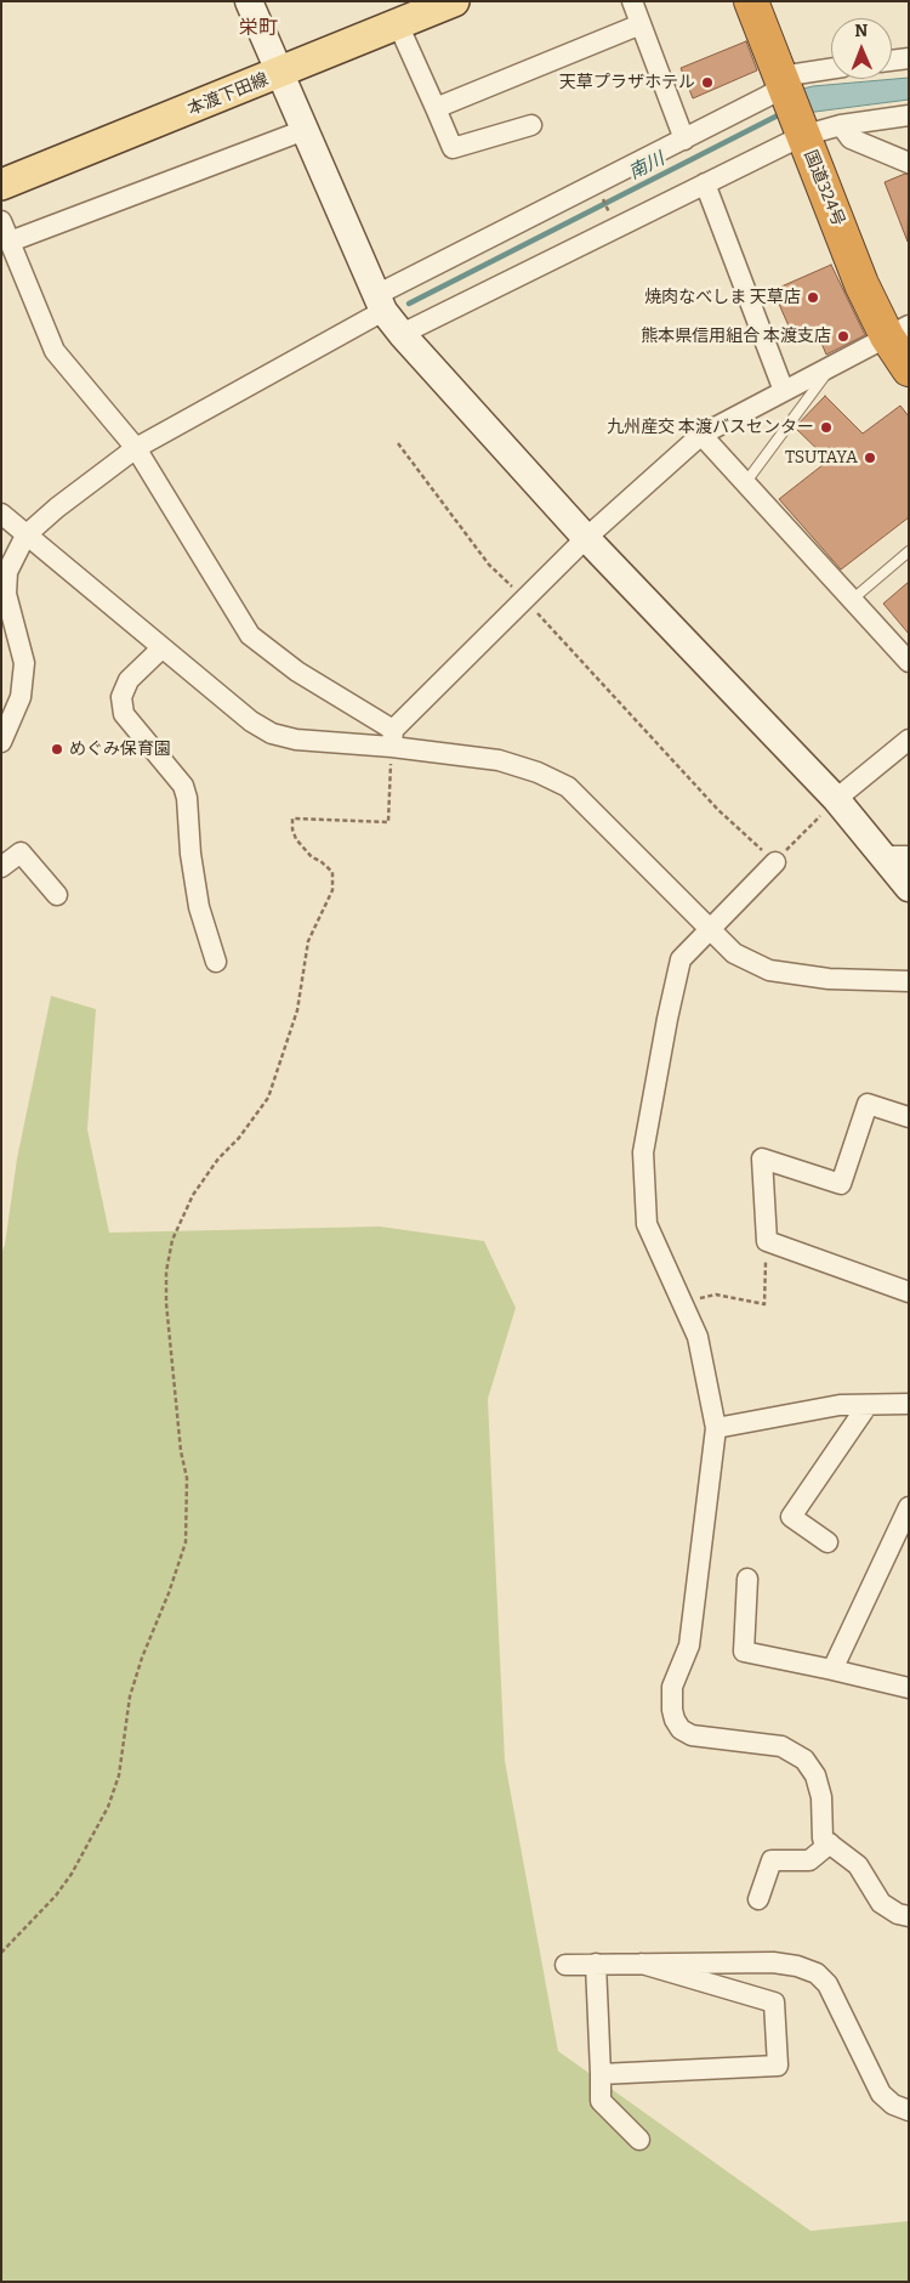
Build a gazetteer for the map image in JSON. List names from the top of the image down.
{
  "streets": {
    "highway": ["国道324号"],
    "main road": ["本渡下田線"]
  },
  "districts": ["栄町"],
  "water": ["南川"],
  "places": [
    "天草プラザホテル",
    "焼肉なべしま 天草店",
    "熊本県信用組合 本渡支店",
    "九州産交 本渡バスセンター",
    "TSUTAYA",
    "めぐみ保育園"
  ],
  "north": "top"
}
